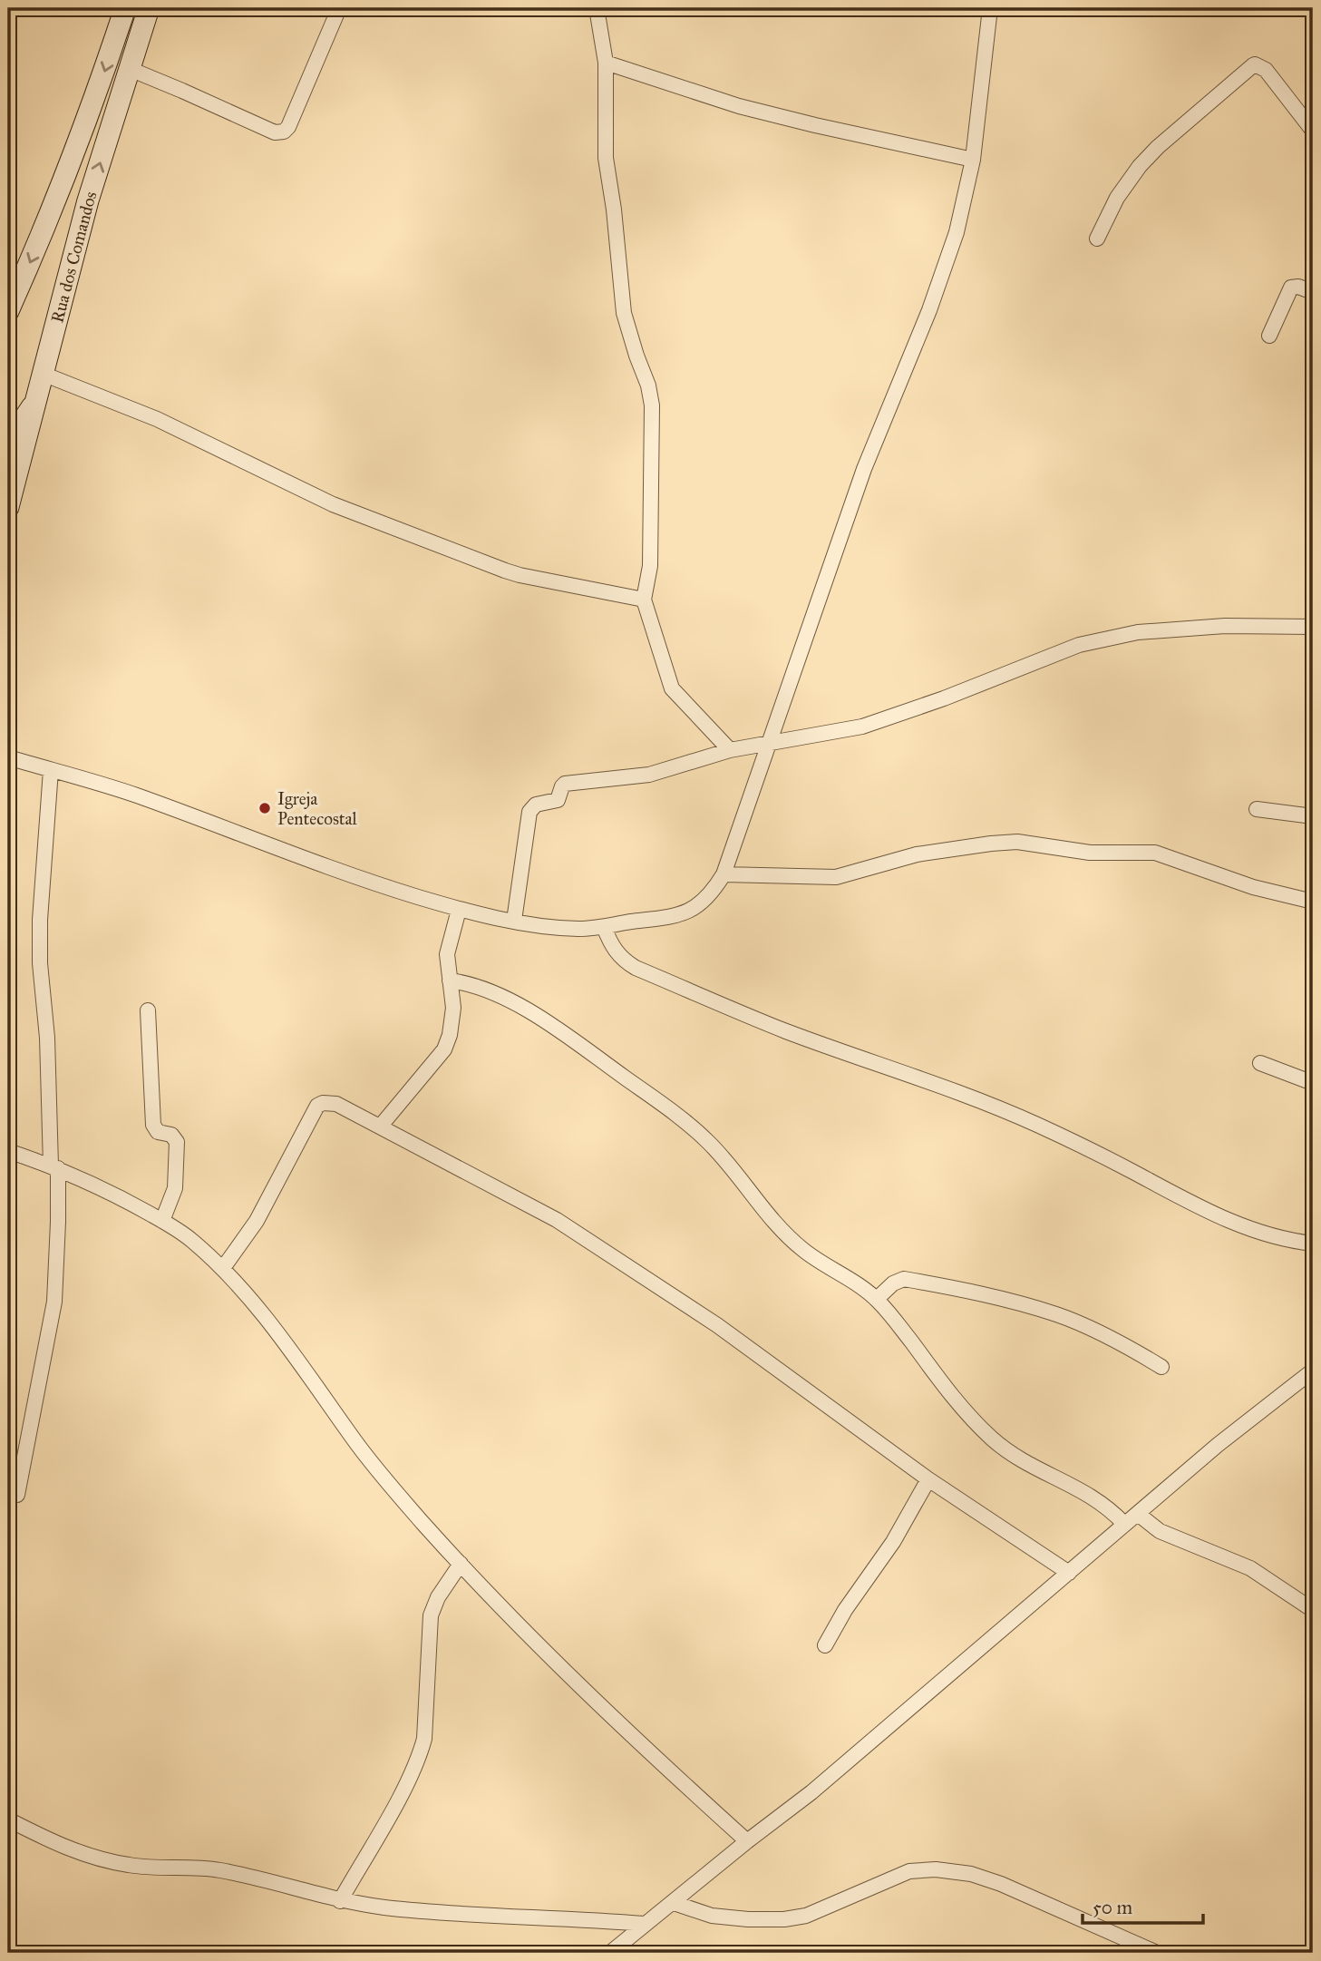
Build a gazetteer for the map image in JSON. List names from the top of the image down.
{
  "streets": {
    "main road": ["Rua dos Comandos"]
  },
  "places": ["Igreja Pentecostal"],
  "scale_bar": "50 m"
}
